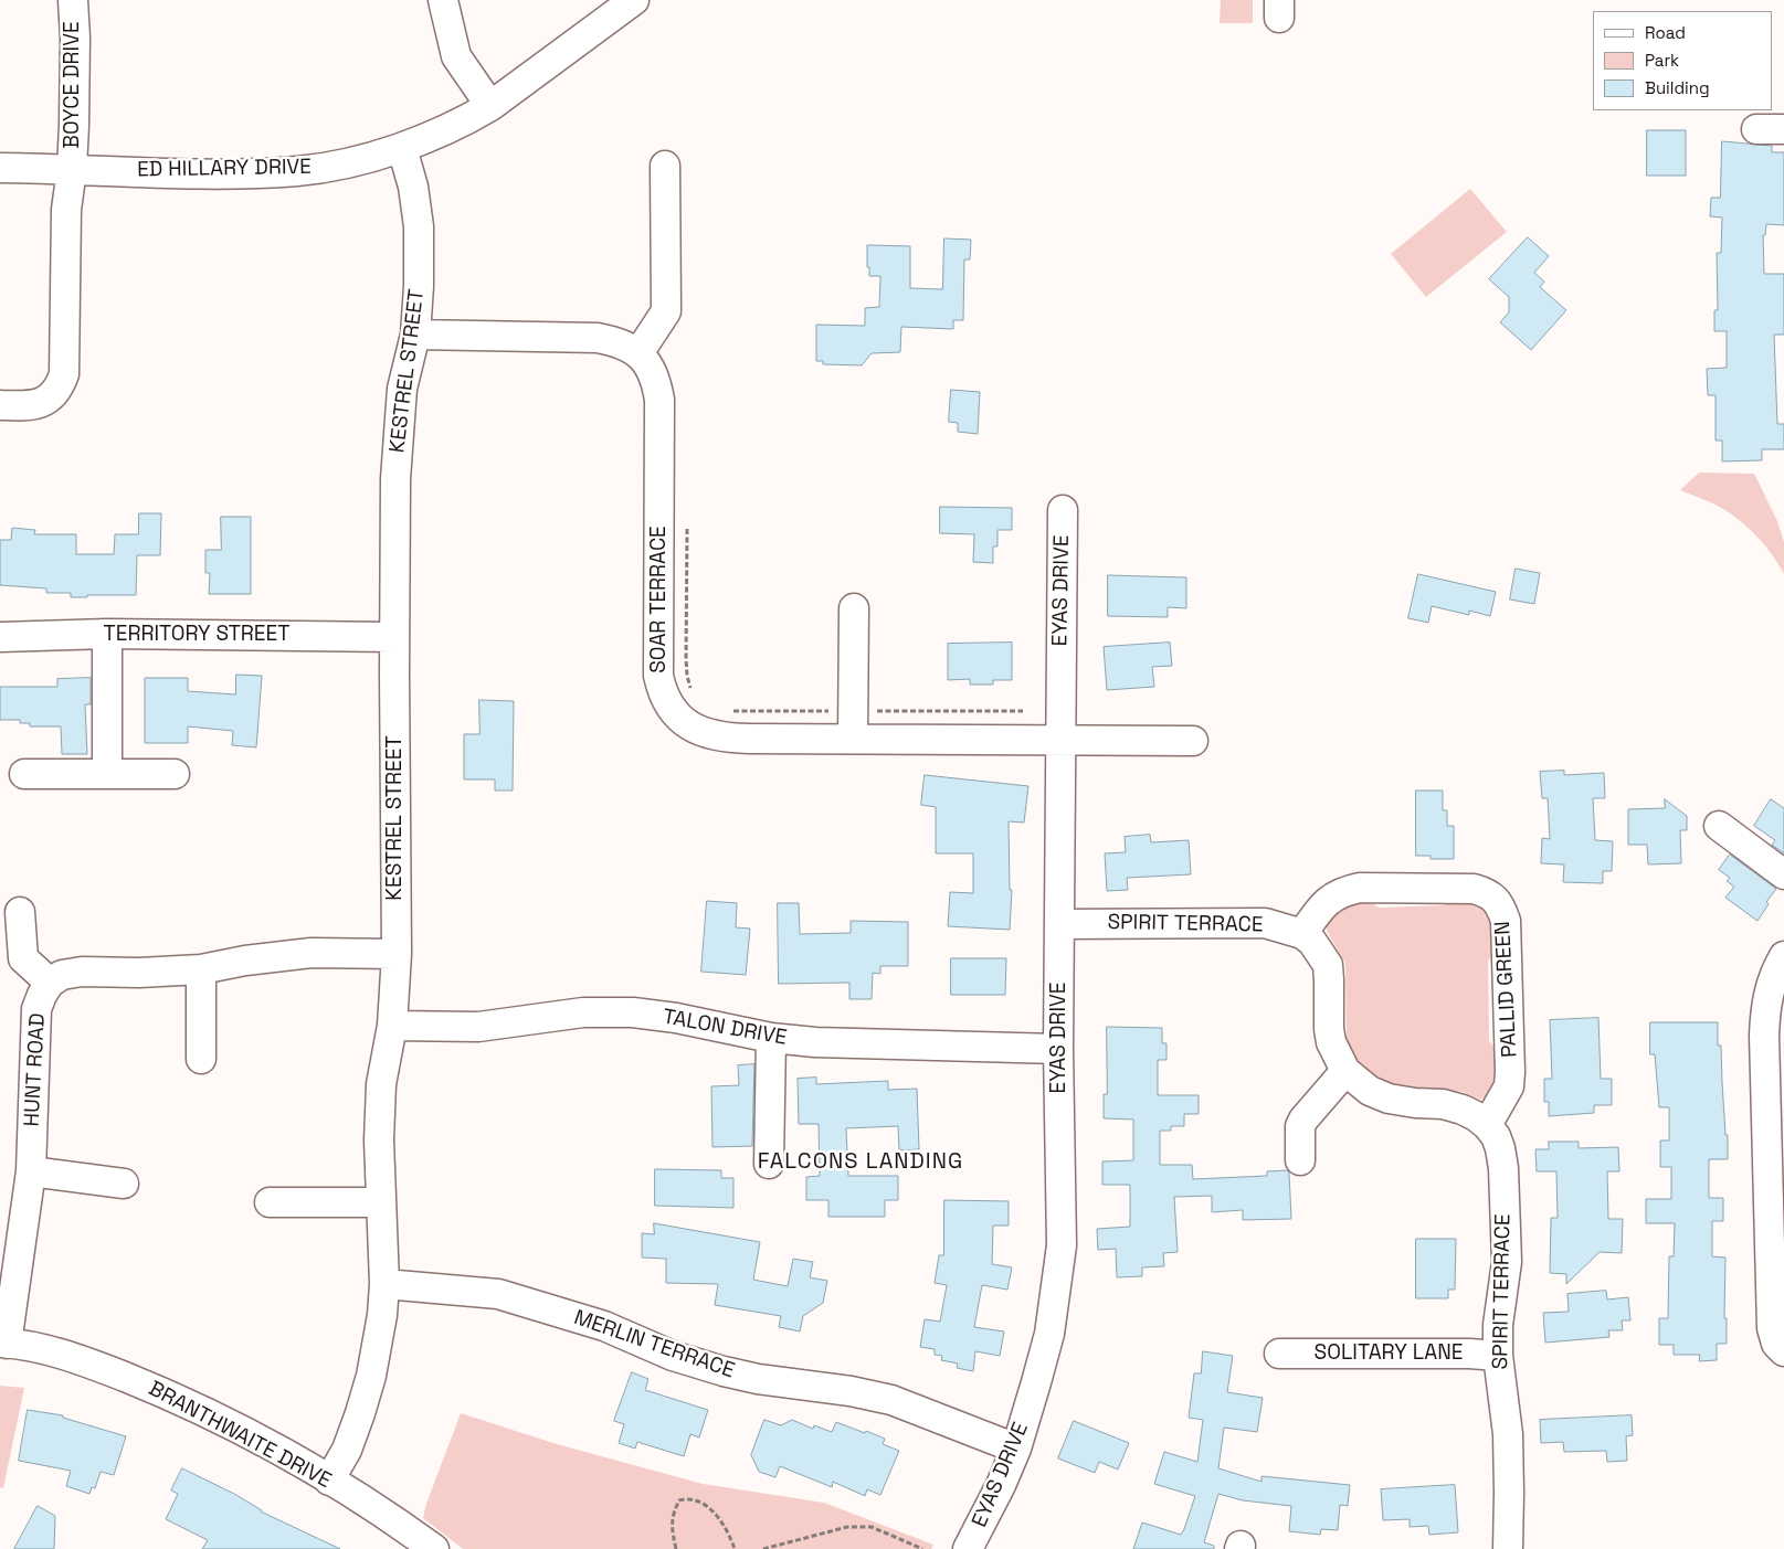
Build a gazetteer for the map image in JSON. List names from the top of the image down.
{
  "streets": {
    "street": [
      "BOYCE DRIVE",
      "ED HILLARY DRIVE",
      "KESTREL STREET",
      "EYAS DRIVE",
      "SOAR TERRACE",
      "TERRITORY STREET",
      "SPIRIT TERRACE",
      "PALLID GREEN",
      "TALON DRIVE",
      "HUNT ROAD",
      "MERLIN TERRACE",
      "SOLITARY LANE",
      "BRANTHWAITE DRIVE"
    ]
  },
  "crossings": [
    ["BOYCE DRIVE", "ED HILLARY DRIVE"],
    ["ED HILLARY DRIVE", "KESTREL STREET"],
    ["KESTREL STREET", "TERRITORY STREET"],
    ["KESTREL STREET", "TALON DRIVE"],
    ["KESTREL STREET", "MERLIN TERRACE"],
    ["KESTREL STREET", "BRANTHWAITE DRIVE"],
    ["EYAS DRIVE", "SOAR TERRACE"],
    ["EYAS DRIVE", "SPIRIT TERRACE"],
    ["EYAS DRIVE", "TALON DRIVE"],
    ["EYAS DRIVE", "MERLIN TERRACE"],
    ["SPIRIT TERRACE", "PALLID GREEN"],
    ["SPIRIT TERRACE", "SOLITARY LANE"],
    ["HUNT ROAD", "BRANTHWAITE DRIVE"]
  ],
  "districts": ["FALCONS LANDING"],
  "legend": ["Road", "Park", "Building"]
}
